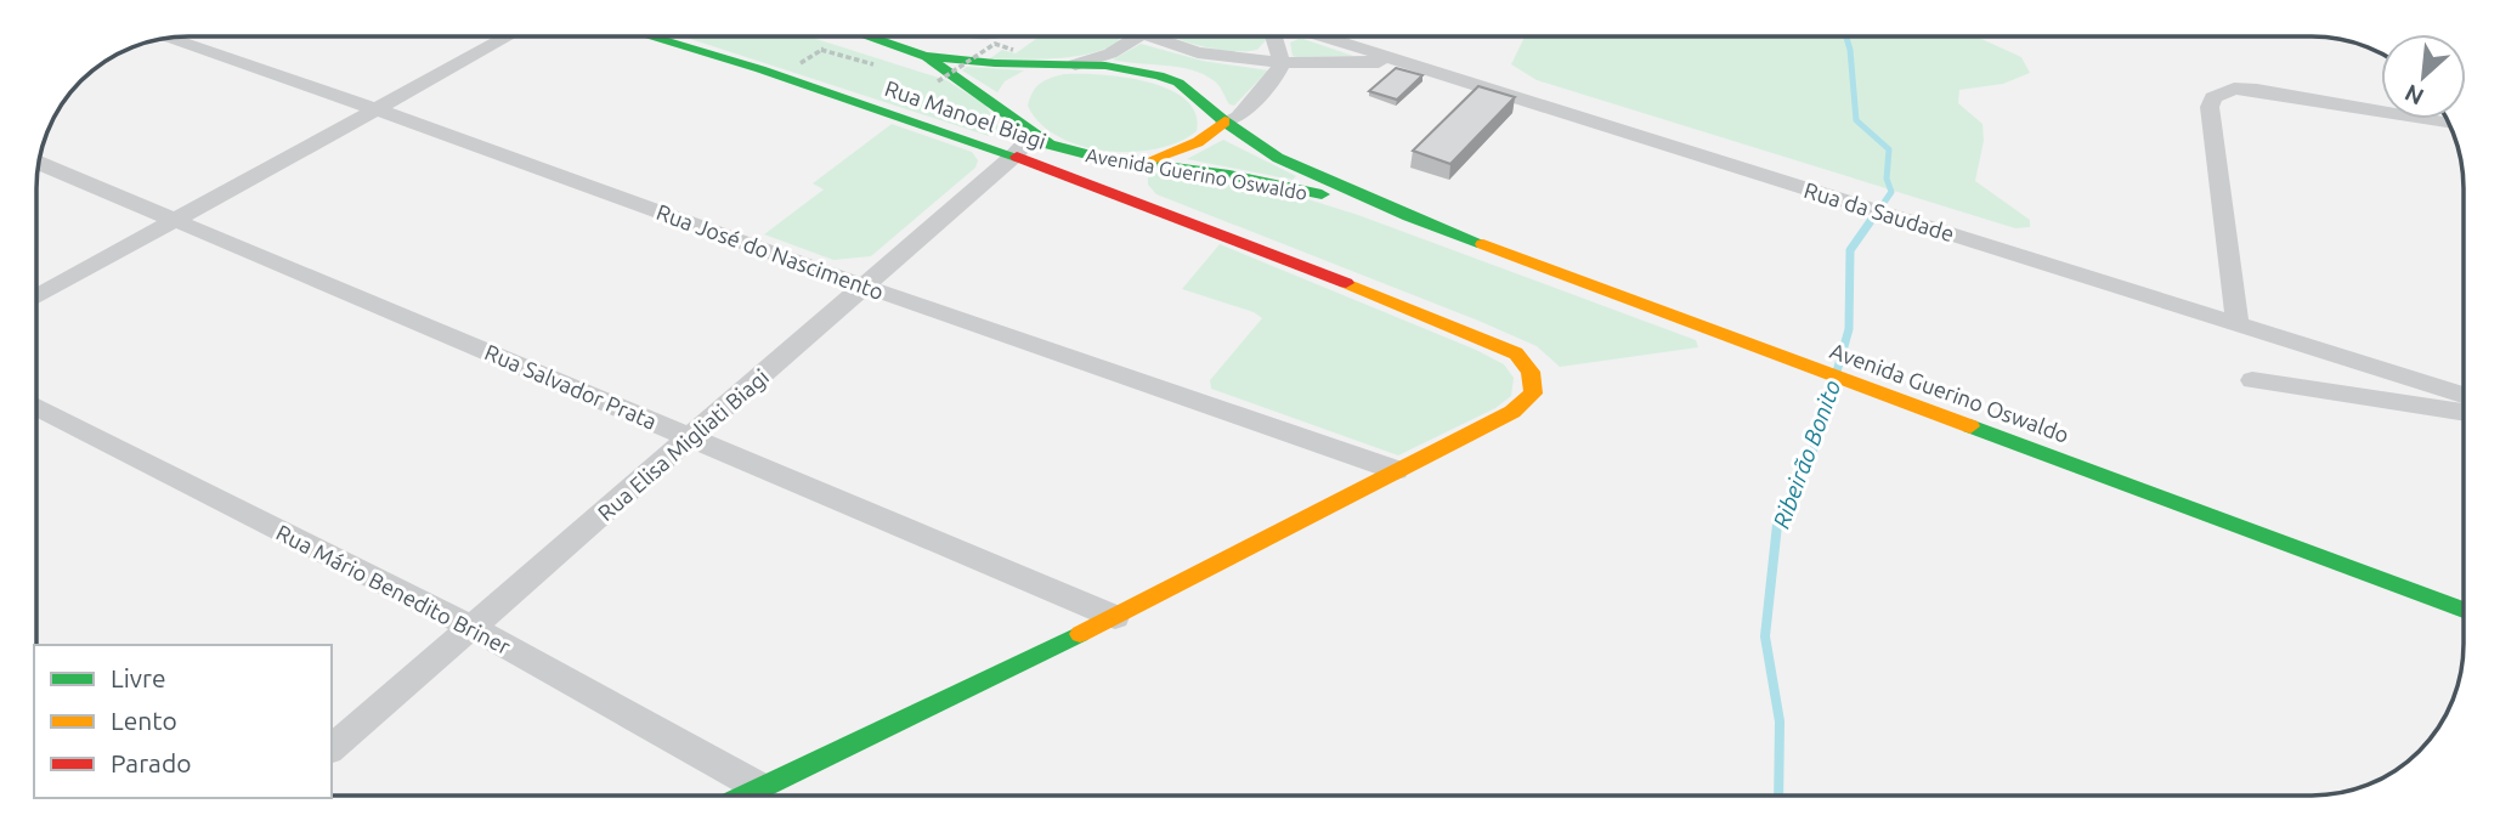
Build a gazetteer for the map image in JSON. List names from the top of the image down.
{
  "streets": {
    "main road": ["Rua Manoel Biagi", "Avenida Guerino Oswaldo"],
    "street": [
      "Rua da Saudade",
      "Rua José do Nascimento",
      "Rua Salvador Prata",
      "Rua Elisa Migliati Biagi",
      "Rua Mário Benedito Briner"
    ]
  },
  "crossings": [
    ["Rua Manoel Biagi", "Rua José do Nascimento"],
    ["Rua Manoel Biagi", "Rua Elisa Migliati Biagi"],
    ["Avenida Guerino Oswaldo", "Rua Elisa Migliati Biagi"],
    ["Rua José do Nascimento", "Rua Elisa Migliati Biagi"],
    ["Rua Salvador Prata", "Rua Elisa Migliati Biagi"],
    ["Rua Elisa Migliati Biagi", "Rua Mário Benedito Briner"]
  ],
  "water": ["Ribeirão Bonito"],
  "legend": ["Livre", "Lento", "Parado"],
  "north": "bottom left"
}
